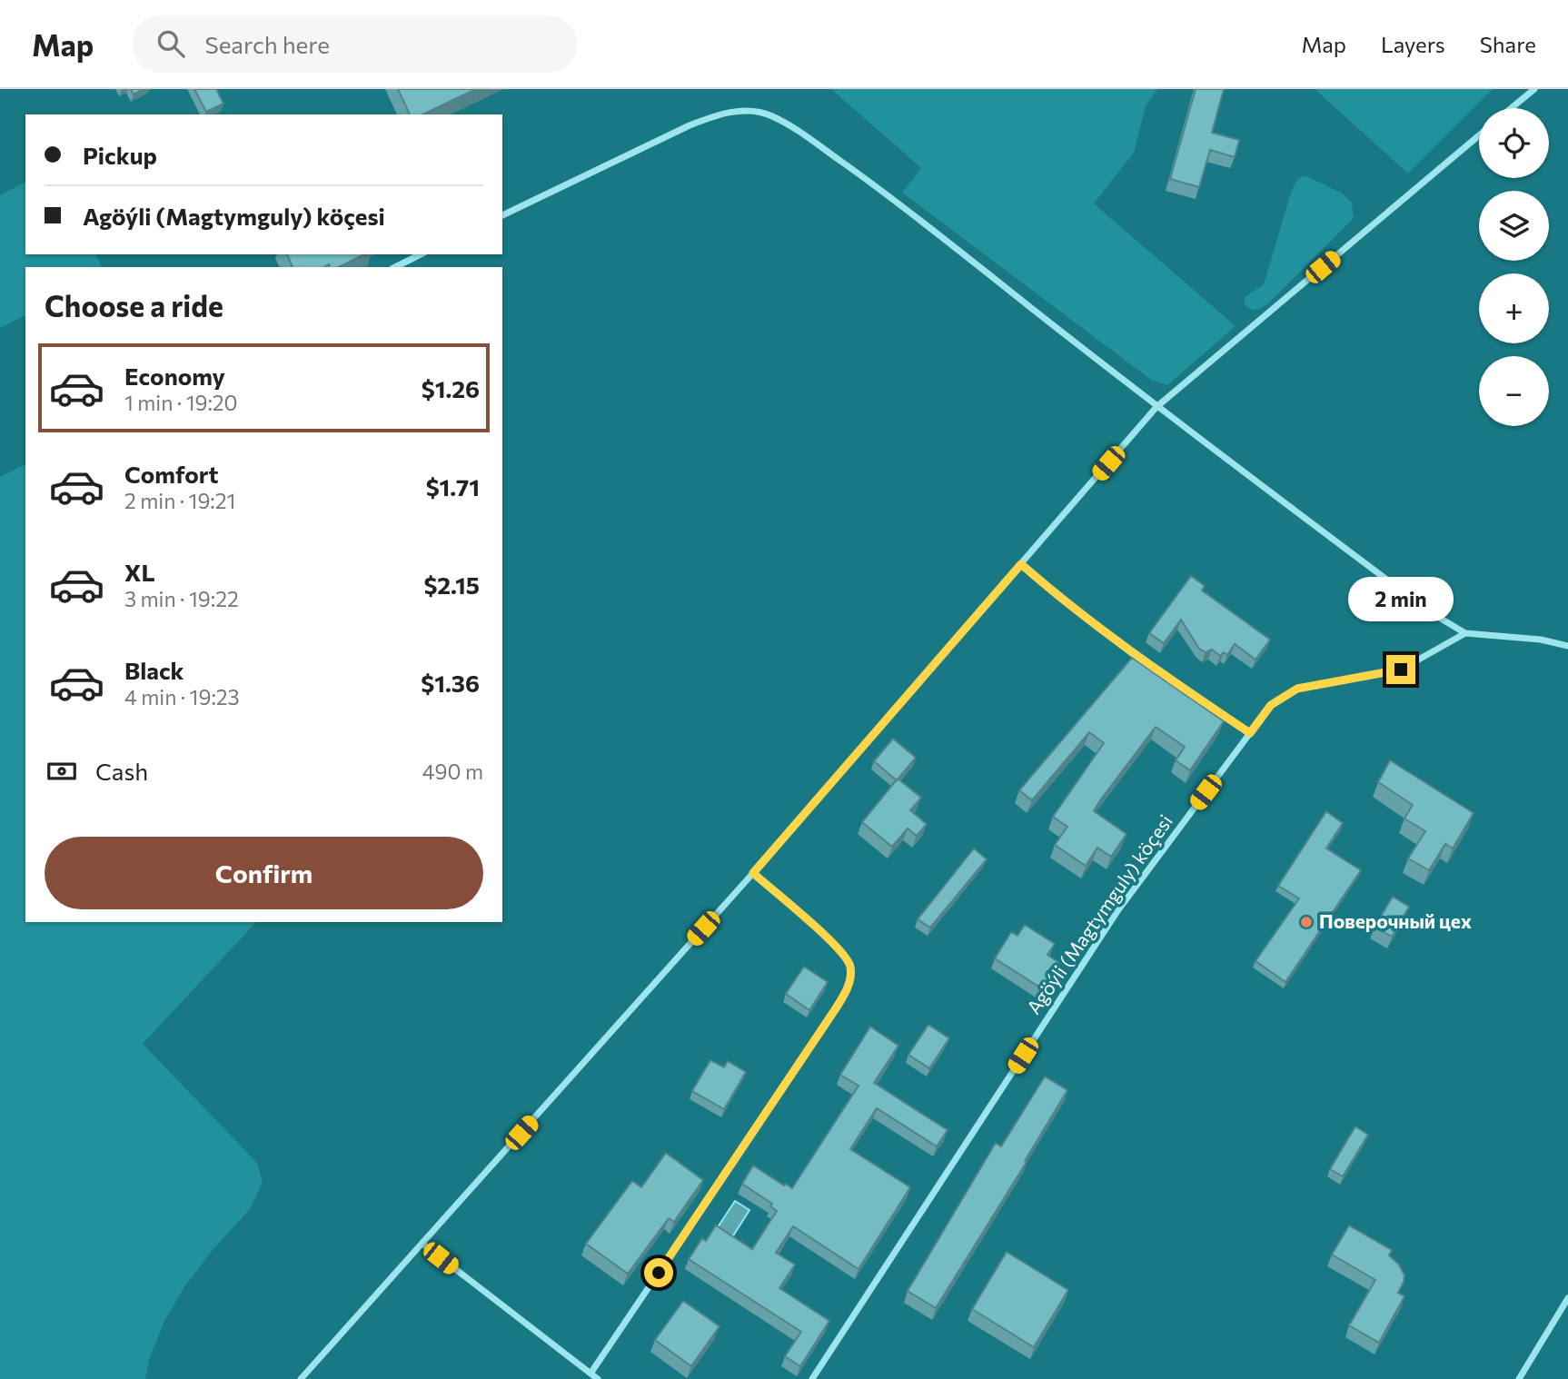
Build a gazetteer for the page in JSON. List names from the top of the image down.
{
  "streets": {
    "street": ["Agöýli (Magtymguly) köçesi"]
  },
  "places": ["Поверочный цех"],
  "page": {
    "header": "Map",
    "search": "Search here",
    "nav": ["Map", "Layers", "Share"],
    "map_buttons": ["+", "−"],
    "banner": ["Pickup", "Agöýli (Magtymguly) köçesi"],
    "heading": "Choose a ride",
    "list": [
      {
        "name": "Economy",
        "note": "1 min · 19:20",
        "value": "$1.26"
      },
      {
        "name": "Comfort",
        "note": "2 min · 19:21",
        "value": "$1.71"
      },
      {
        "name": "XL",
        "note": "3 min · 19:22",
        "value": "$2.15"
      },
      {
        "name": "Black",
        "note": "4 min · 19:23",
        "value": "$1.36"
      }
    ],
    "bubble": "2 min",
    "pay": ["Cash", "490 m"],
    "buttons": "Confirm"
  }
}
